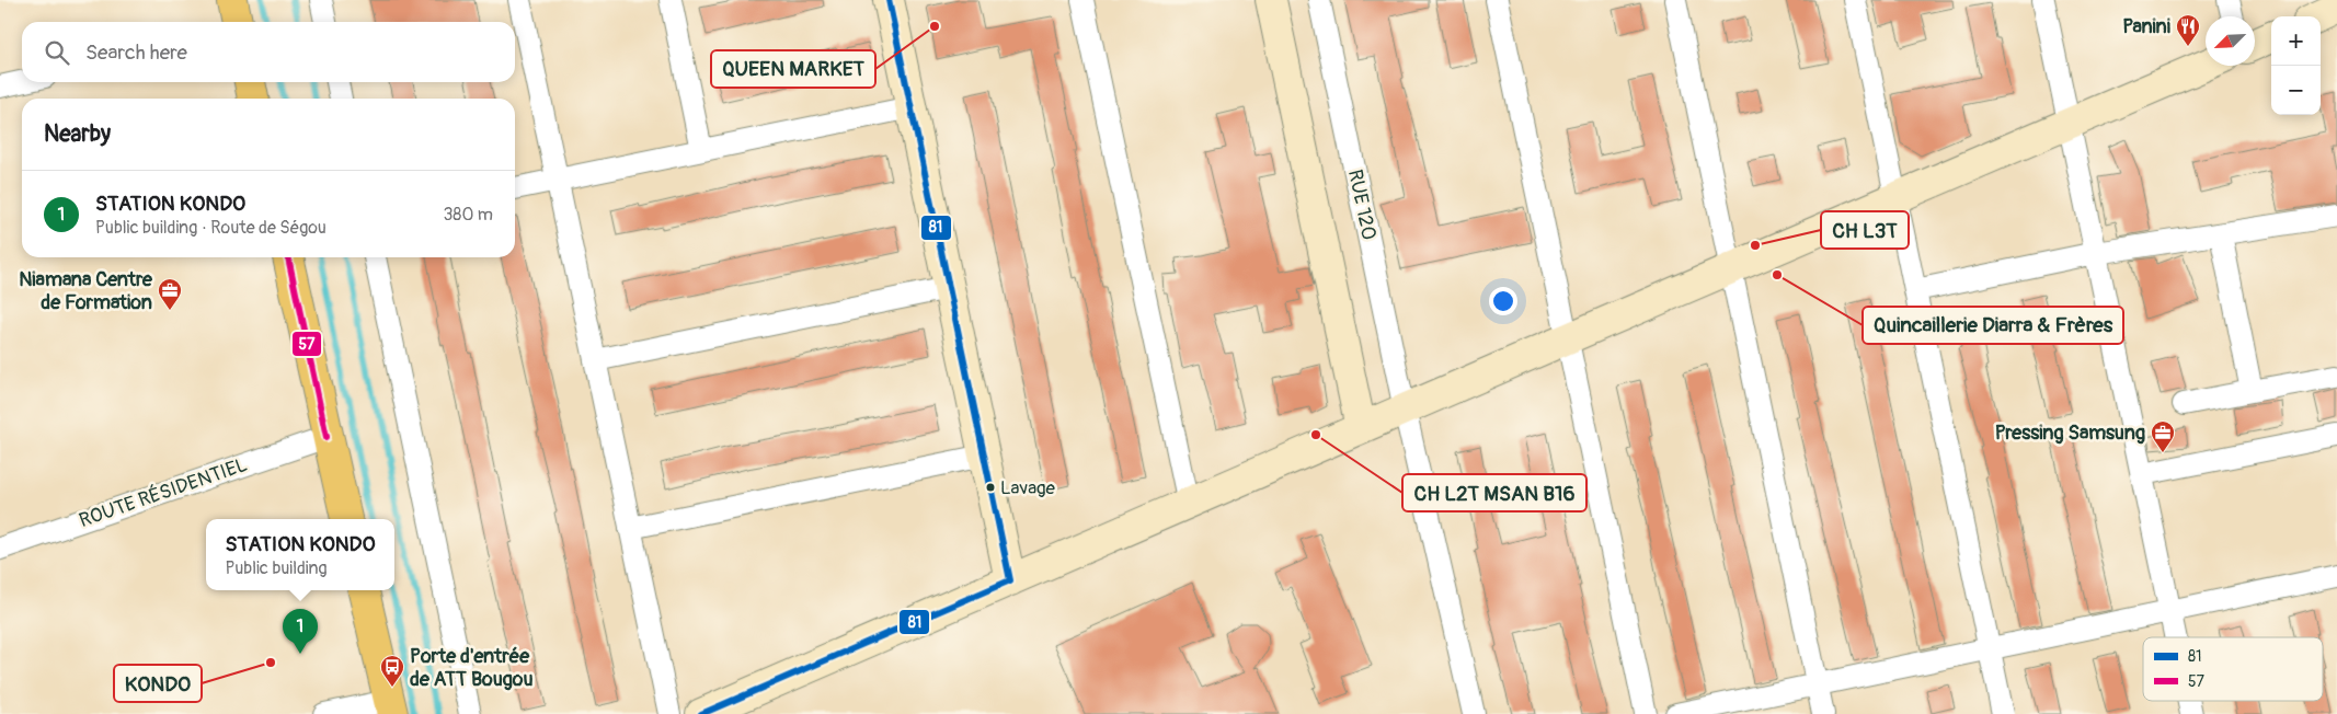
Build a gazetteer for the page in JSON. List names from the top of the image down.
{
  "streets": {
    "street": ["RUE 120", "ROUTE RÉSIDENTIEL"]
  },
  "places": {
    "other": [
      "QUEEN MARKET",
      "CH L3T",
      "Quincaillerie Diarra & Frères",
      "CH L2T MSAN B16",
      "Lavage",
      "KONDO"
    ],
    "restaurant": ["Panini"],
    "office": ["Niamana Centre de Formation", "Pressing Samsung"],
    "bus stop": ["Porte d'entrée de ATT Bougou"]
  },
  "lines": ["transit line 81", "transit line 57"],
  "legend": ["81", "57"],
  "north": "bottom left",
  "page": {
    "map_buttons": ["+", "−"],
    "search": "Search here",
    "heading": "Nearby",
    "list": [
      {
        "mark": "1",
        "name": "STATION KONDO",
        "note": "Public building · Route de Ségou",
        "value": "380 m"
      }
    ],
    "popup": ["STATION KONDO", "Public building"],
    "pins": "1"
  }
}
